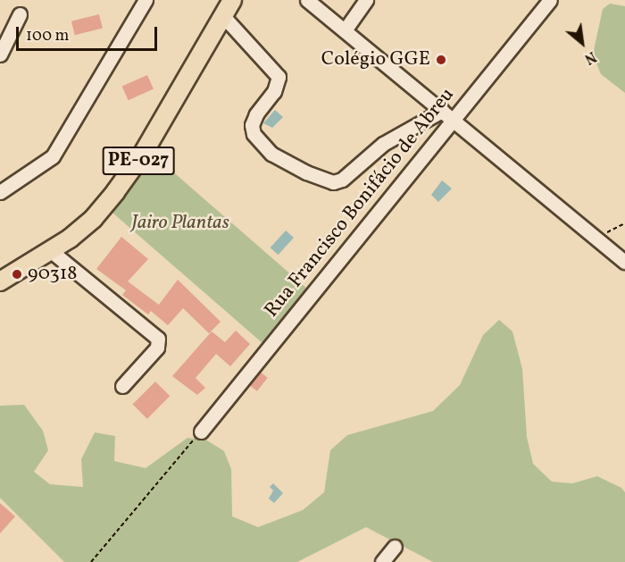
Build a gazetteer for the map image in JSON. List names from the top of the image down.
{
  "streets": {
    "main road": ["PE-027"],
    "street": ["Rua Francisco Bonifácio de Abreu"]
  },
  "parks": ["Jairo Plantas"],
  "places": ["Colégio GGE", "90318"],
  "scale_bar": "100 m",
  "north": "bottom right"
}
